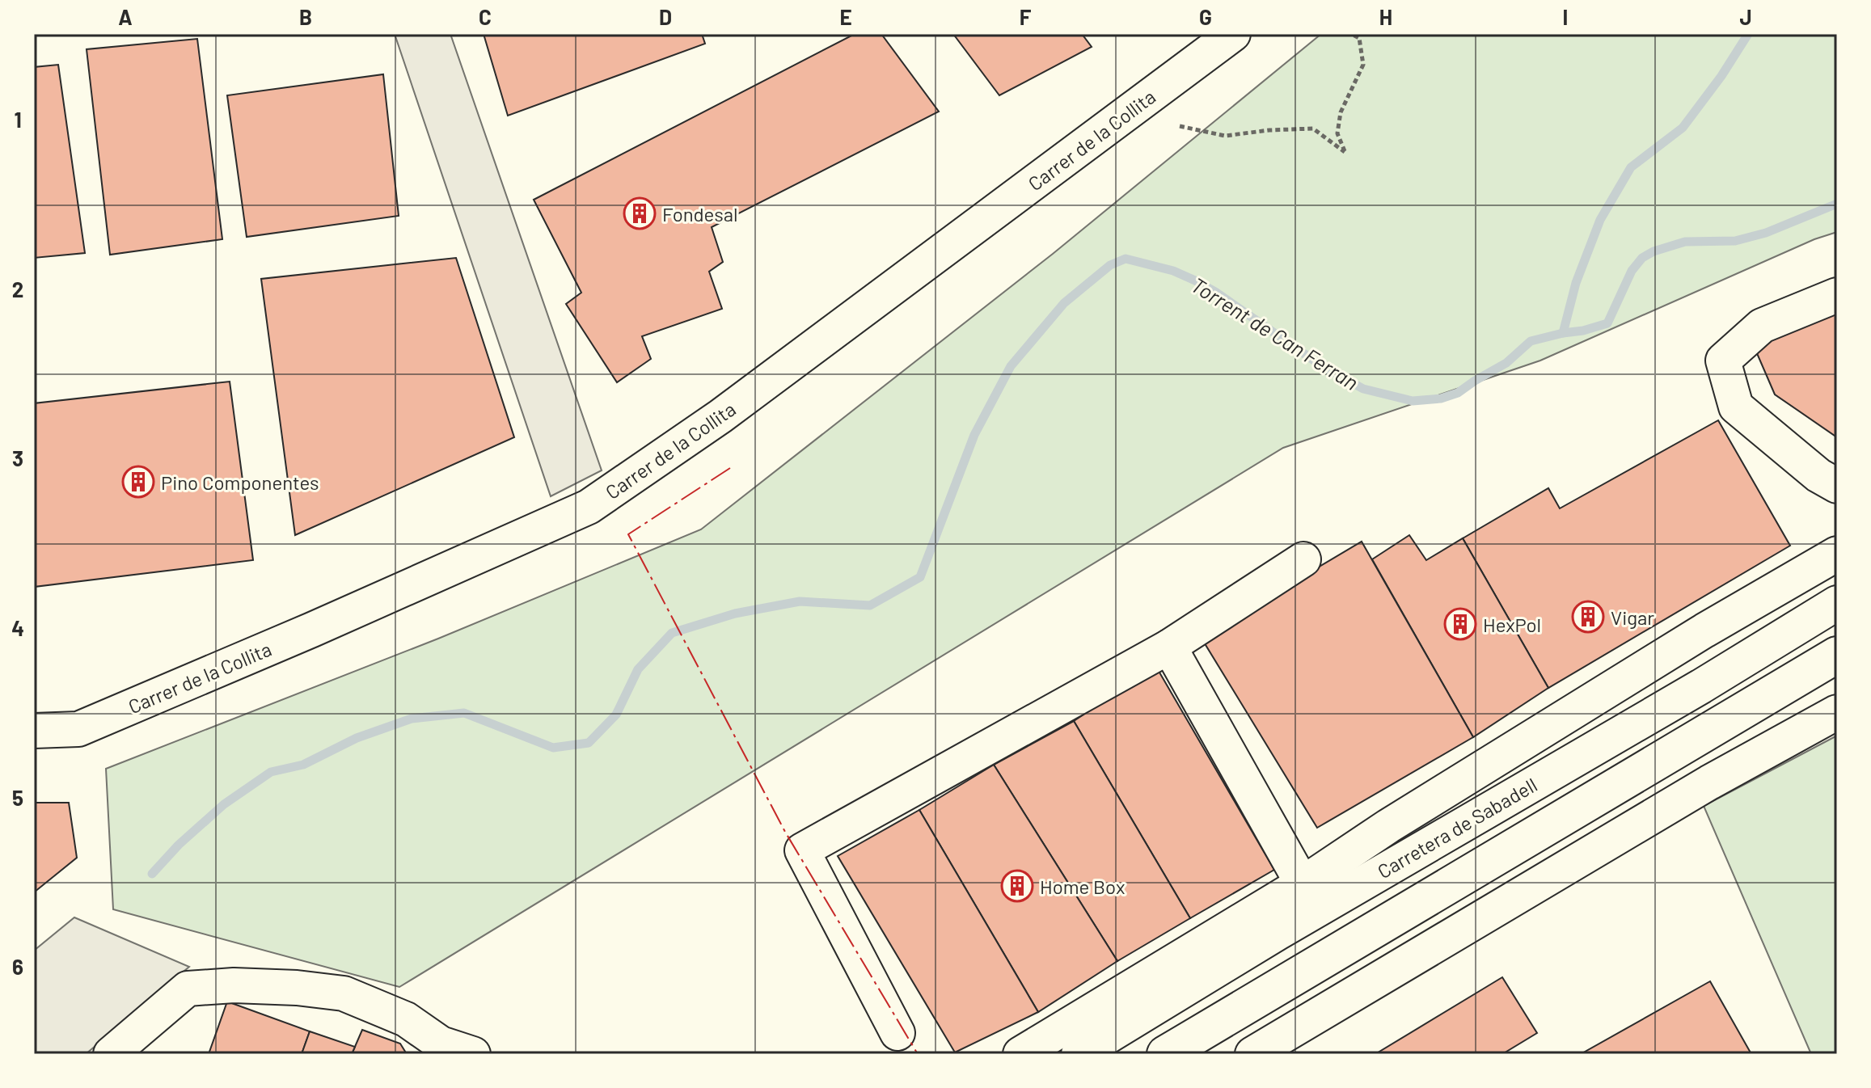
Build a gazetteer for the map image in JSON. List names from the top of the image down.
{
  "streets": {
    "street": ["Carrer de la Collita", "Carretera de Sabadell"]
  },
  "water": ["Torrent de Can Ferran"],
  "places": {
    "building": [
      "Fondesal",
      "Pino Componentes",
      "Vigar",
      "HexPol",
      "Home Box"
    ]
  },
  "grid": {
    "columns": [
      "A",
      "B",
      "C",
      "D",
      "E",
      "F",
      "G",
      "H",
      "I",
      "J"
    ],
    "rows": [
      "1",
      "2",
      "3",
      "4",
      "5",
      "6"
    ]
  }
}
